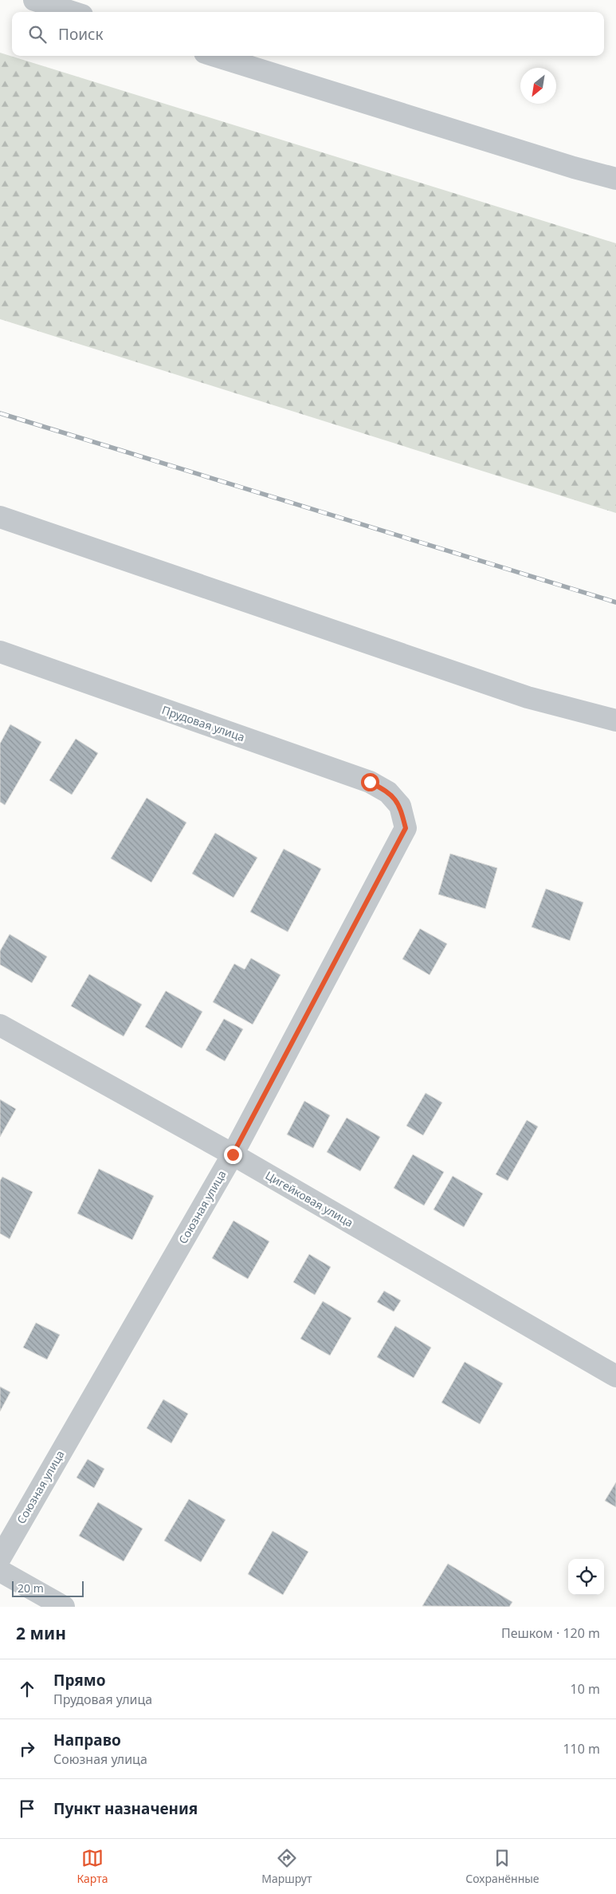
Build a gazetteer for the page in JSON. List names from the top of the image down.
{
  "streets": {
    "street": ["Прудовая улица", "Цигейковая улица", "Союзная улица"]
  },
  "crossings": [
    ["Прудовая улица", "Союзная улица"],
    ["Цигейковая улица", "Союзная улица"]
  ],
  "scale_bar": "20 m",
  "north": "bottom left",
  "page": {
    "search": "Поиск",
    "scale": "20 m",
    "heading": ["2 мин", "Пешком · 120 m"],
    "list": [
      ["Прямо", "Прудовая улица", "10 m"],
      ["Направо", "Союзная улица", "110 m"],
      "Пункт назначения"
    ],
    "nav": ["Карта", "Маршрут", "Сохранённые"]
  }
}
